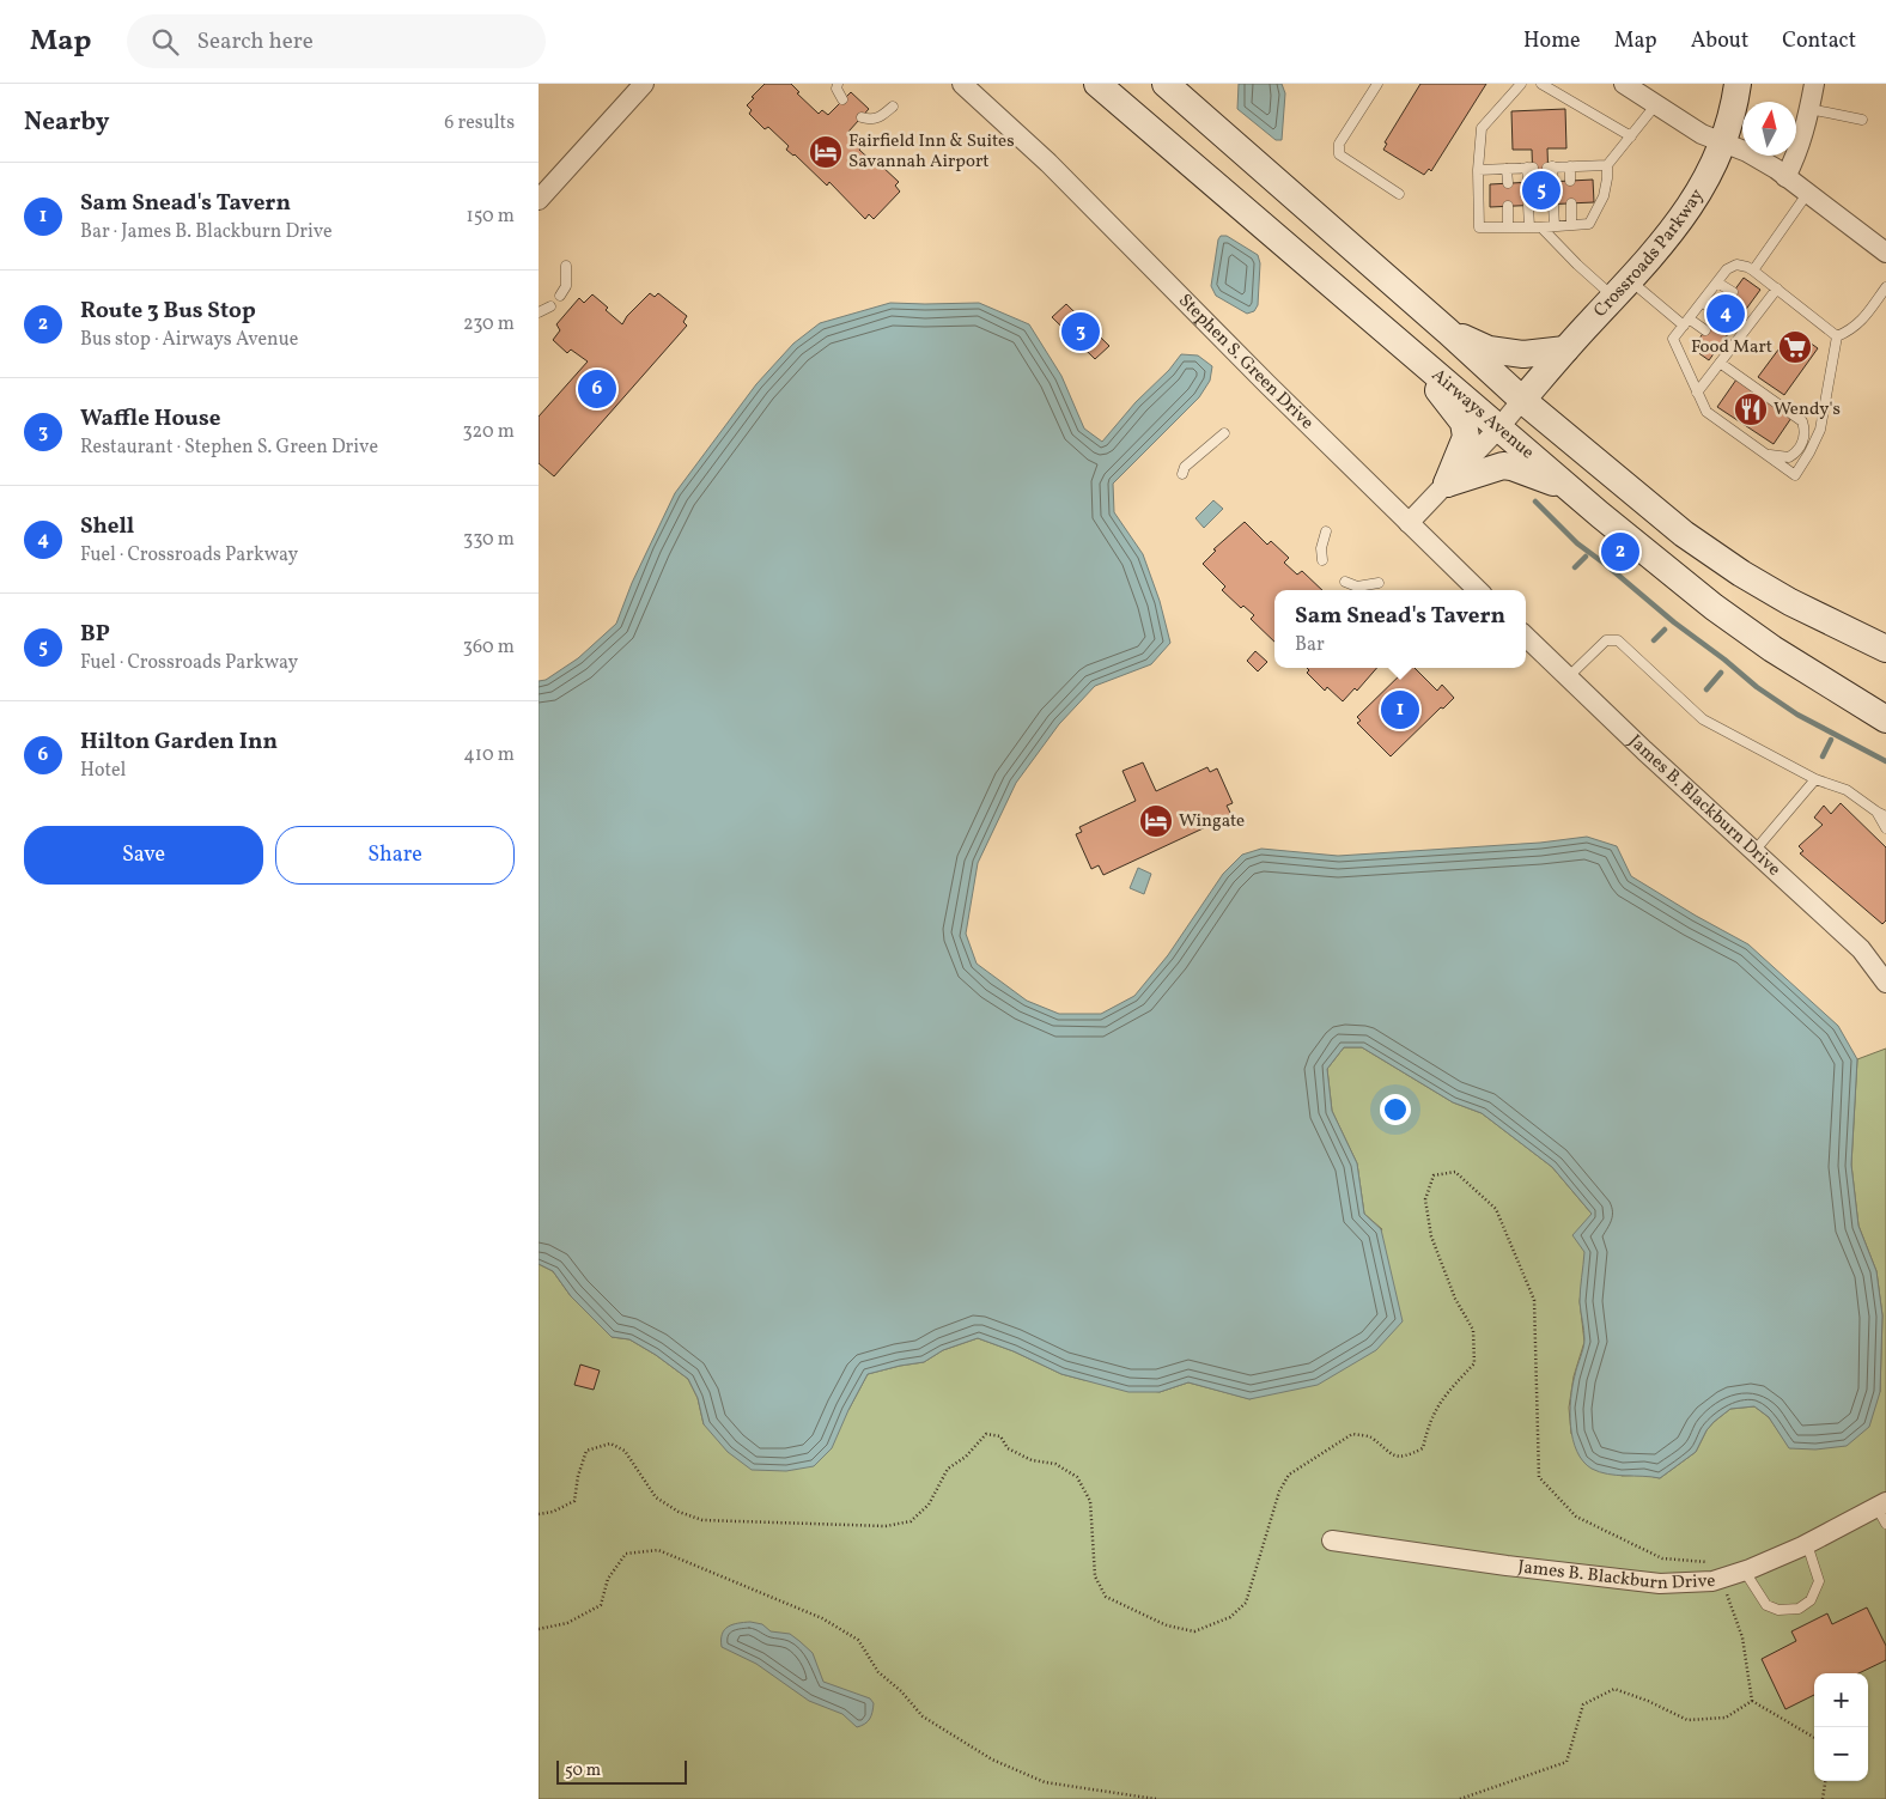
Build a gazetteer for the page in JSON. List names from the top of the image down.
{
  "streets": {
    "main road": ["Crossroads Parkway", "Airways Avenue"],
    "street": ["Stephen S. Green Drive", "James B. Blackburn Drive"]
  },
  "crossings": [
    ["Crossroads Parkway", "Airways Avenue"]
  ],
  "places": {
    "hotel": ["Fairfield Inn & Suites Savannah Airport", "Wingate"],
    "supermarket": ["Food Mart"],
    "restaurant": ["Wendy's"]
  },
  "scale_bar": "50 m",
  "north": "top",
  "page": {
    "header": "Map",
    "search": "Search here",
    "nav": [
      "Home",
      "Map",
      "About",
      "Contact"
    ],
    "heading": ["Nearby", "6 results"],
    "list": [
      {
        "mark": "1",
        "name": "Sam Snead's Tavern",
        "note": "Bar · James B. Blackburn Drive",
        "value": "150 m"
      },
      {
        "mark": "2",
        "name": "Route 3 Bus Stop",
        "note": "Bus stop · Airways Avenue",
        "value": "230 m"
      },
      {
        "mark": "3",
        "name": "Waffle House",
        "note": "Restaurant · Stephen S. Green Drive",
        "value": "320 m"
      },
      {
        "mark": "4",
        "name": "Shell",
        "note": "Fuel · Crossroads Parkway",
        "value": "330 m"
      },
      {
        "mark": "5",
        "name": "BP",
        "note": "Fuel · Crossroads Parkway",
        "value": "360 m"
      },
      {
        "mark": "6",
        "name": "Hilton Garden Inn",
        "note": "Hotel",
        "value": "410 m"
      }
    ],
    "pins": [
      "5",
      "4",
      "3",
      "6",
      "2",
      "1"
    ],
    "popup": ["Sam Snead's Tavern", "Bar"],
    "buttons": ["Save", "Share"],
    "map_buttons": ["+", "−"],
    "scale": "50 m"
  }
}
